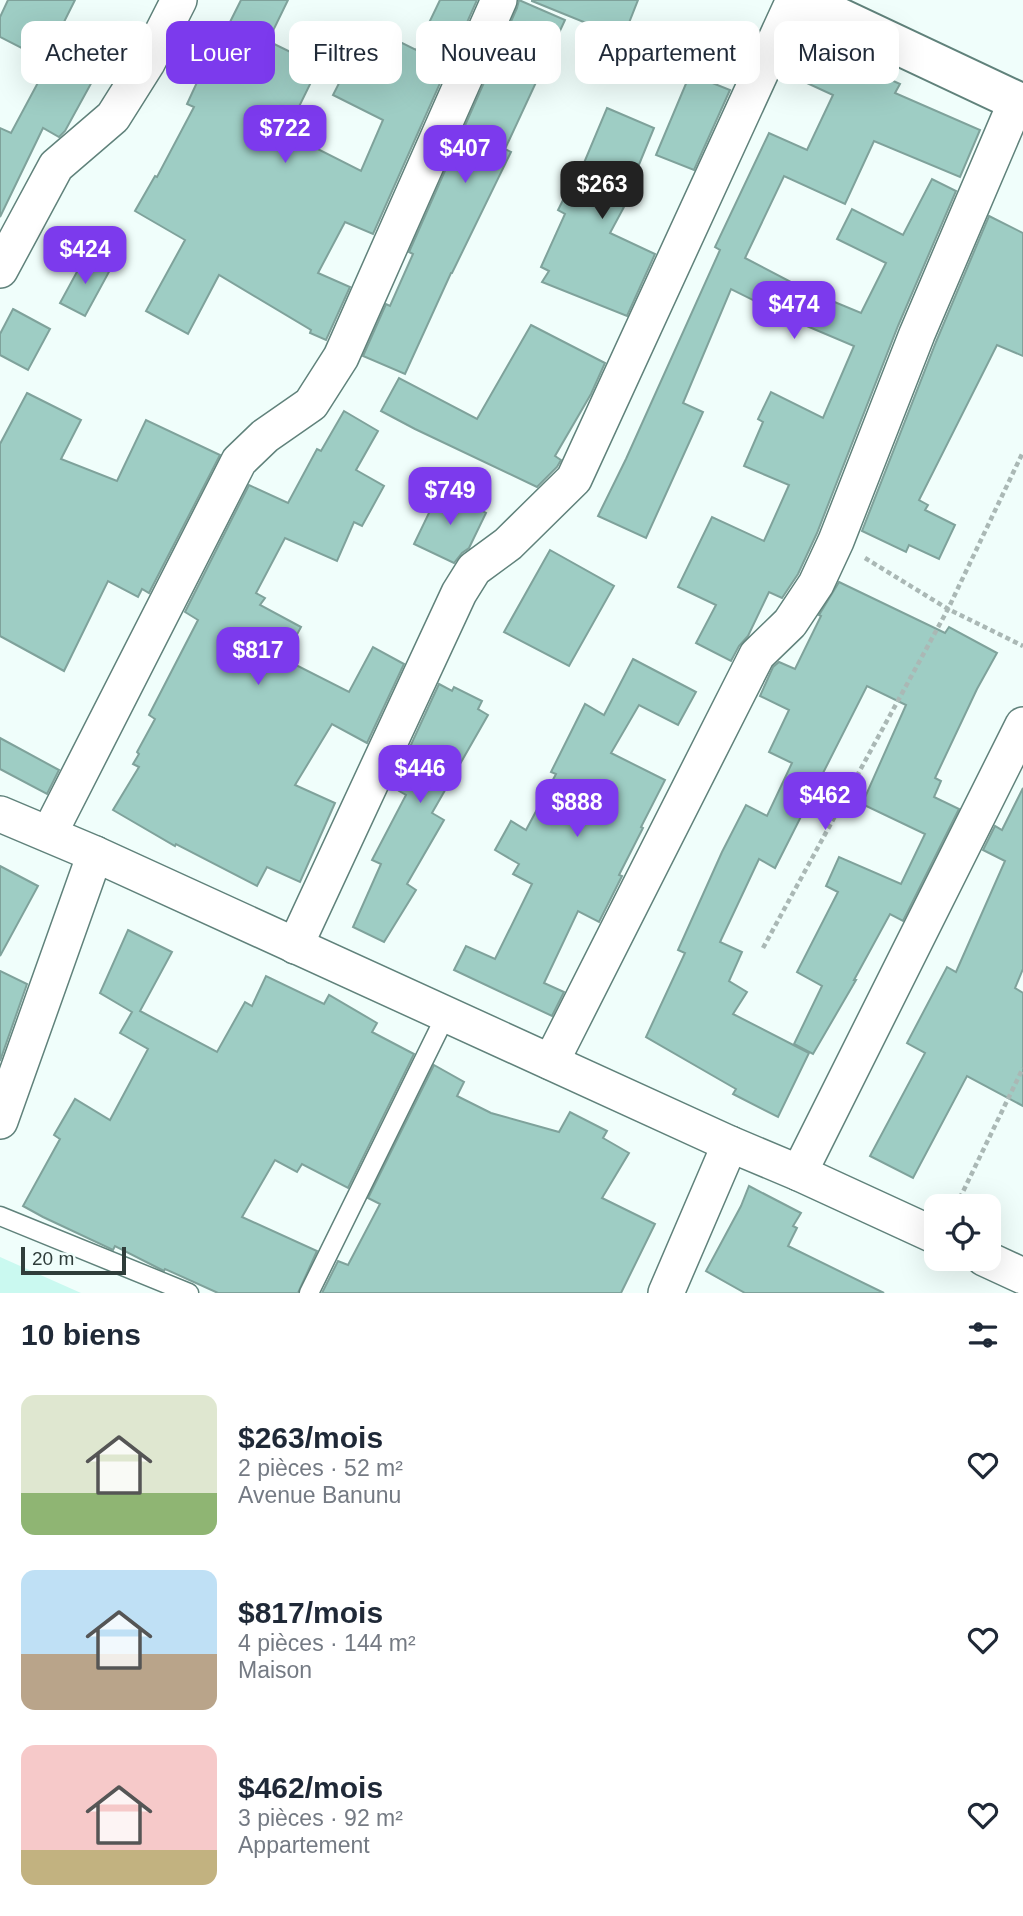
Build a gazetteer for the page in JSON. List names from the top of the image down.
{
  "scale_bar": "20 m",
  "page": {
    "chip": [
      "Acheter",
      "Louer",
      "Filtres",
      "Nouveau",
      "Appartement",
      "Maison"
    ],
    "price": [
      "$722",
      "$407",
      "$263",
      "$424",
      "$474",
      "$749",
      "$817",
      "$446",
      "$462",
      "$888"
    ],
    "scale": "20 m",
    "heading": "10 biens",
    "list": [
      {
        "name": "$263/mois",
        "note": "2 pièces · 52 m² · Avenue Banunu"
      },
      {
        "name": "$817/mois",
        "note": "4 pièces · 144 m² · Maison"
      },
      {
        "name": "$462/mois",
        "note": "3 pièces · 92 m² · Appartement"
      }
    ]
  }
}
